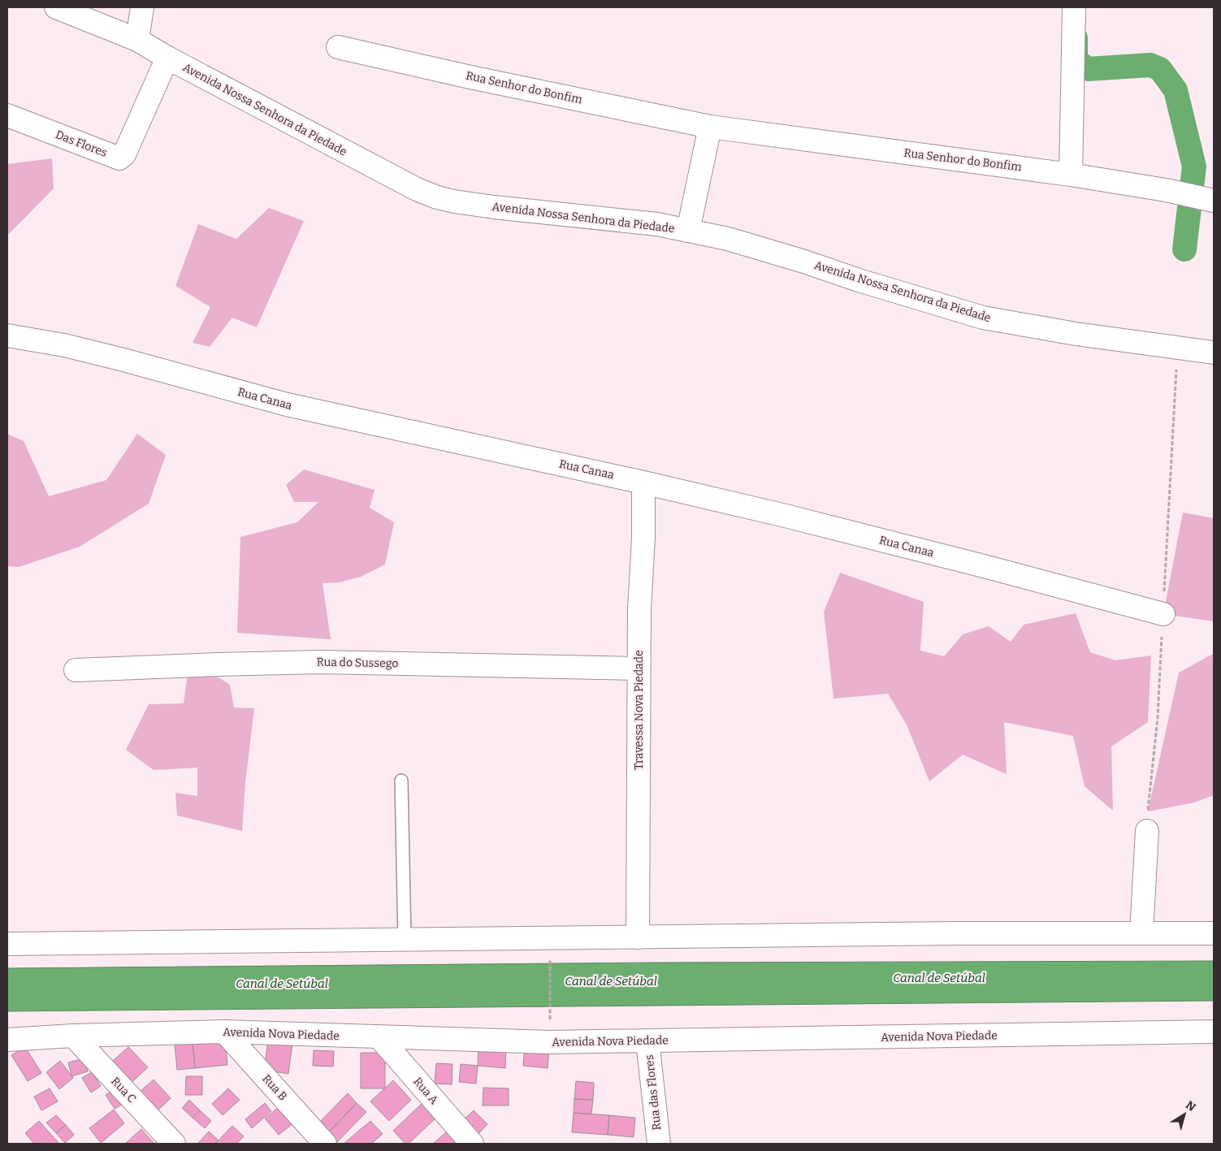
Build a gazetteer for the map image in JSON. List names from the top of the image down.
{
  "streets": {
    "street": [
      "Rua Senhor do Bonfim",
      "Avenida Nossa Senhora da Piedade",
      "Das Flores",
      "Rua Canaa",
      "Rua do Sussego",
      "Travessa Nova Piedade",
      "Avenida Nova Piedade",
      "Rua B",
      "Rua C",
      "Rua A",
      "Rua das Flores"
    ]
  },
  "crossings": [
    ["Avenida Nossa Senhora da Piedade", "Das Flores"],
    ["Rua Canaa", "Travessa Nova Piedade"],
    ["Rua do Sussego", "Travessa Nova Piedade"],
    ["Avenida Nova Piedade", "Rua B"],
    ["Avenida Nova Piedade", "Rua C"],
    ["Avenida Nova Piedade", "Rua A"],
    ["Avenida Nova Piedade", "Rua das Flores"]
  ],
  "water": ["Canal de Setúbal"],
  "north": "top right"
}
